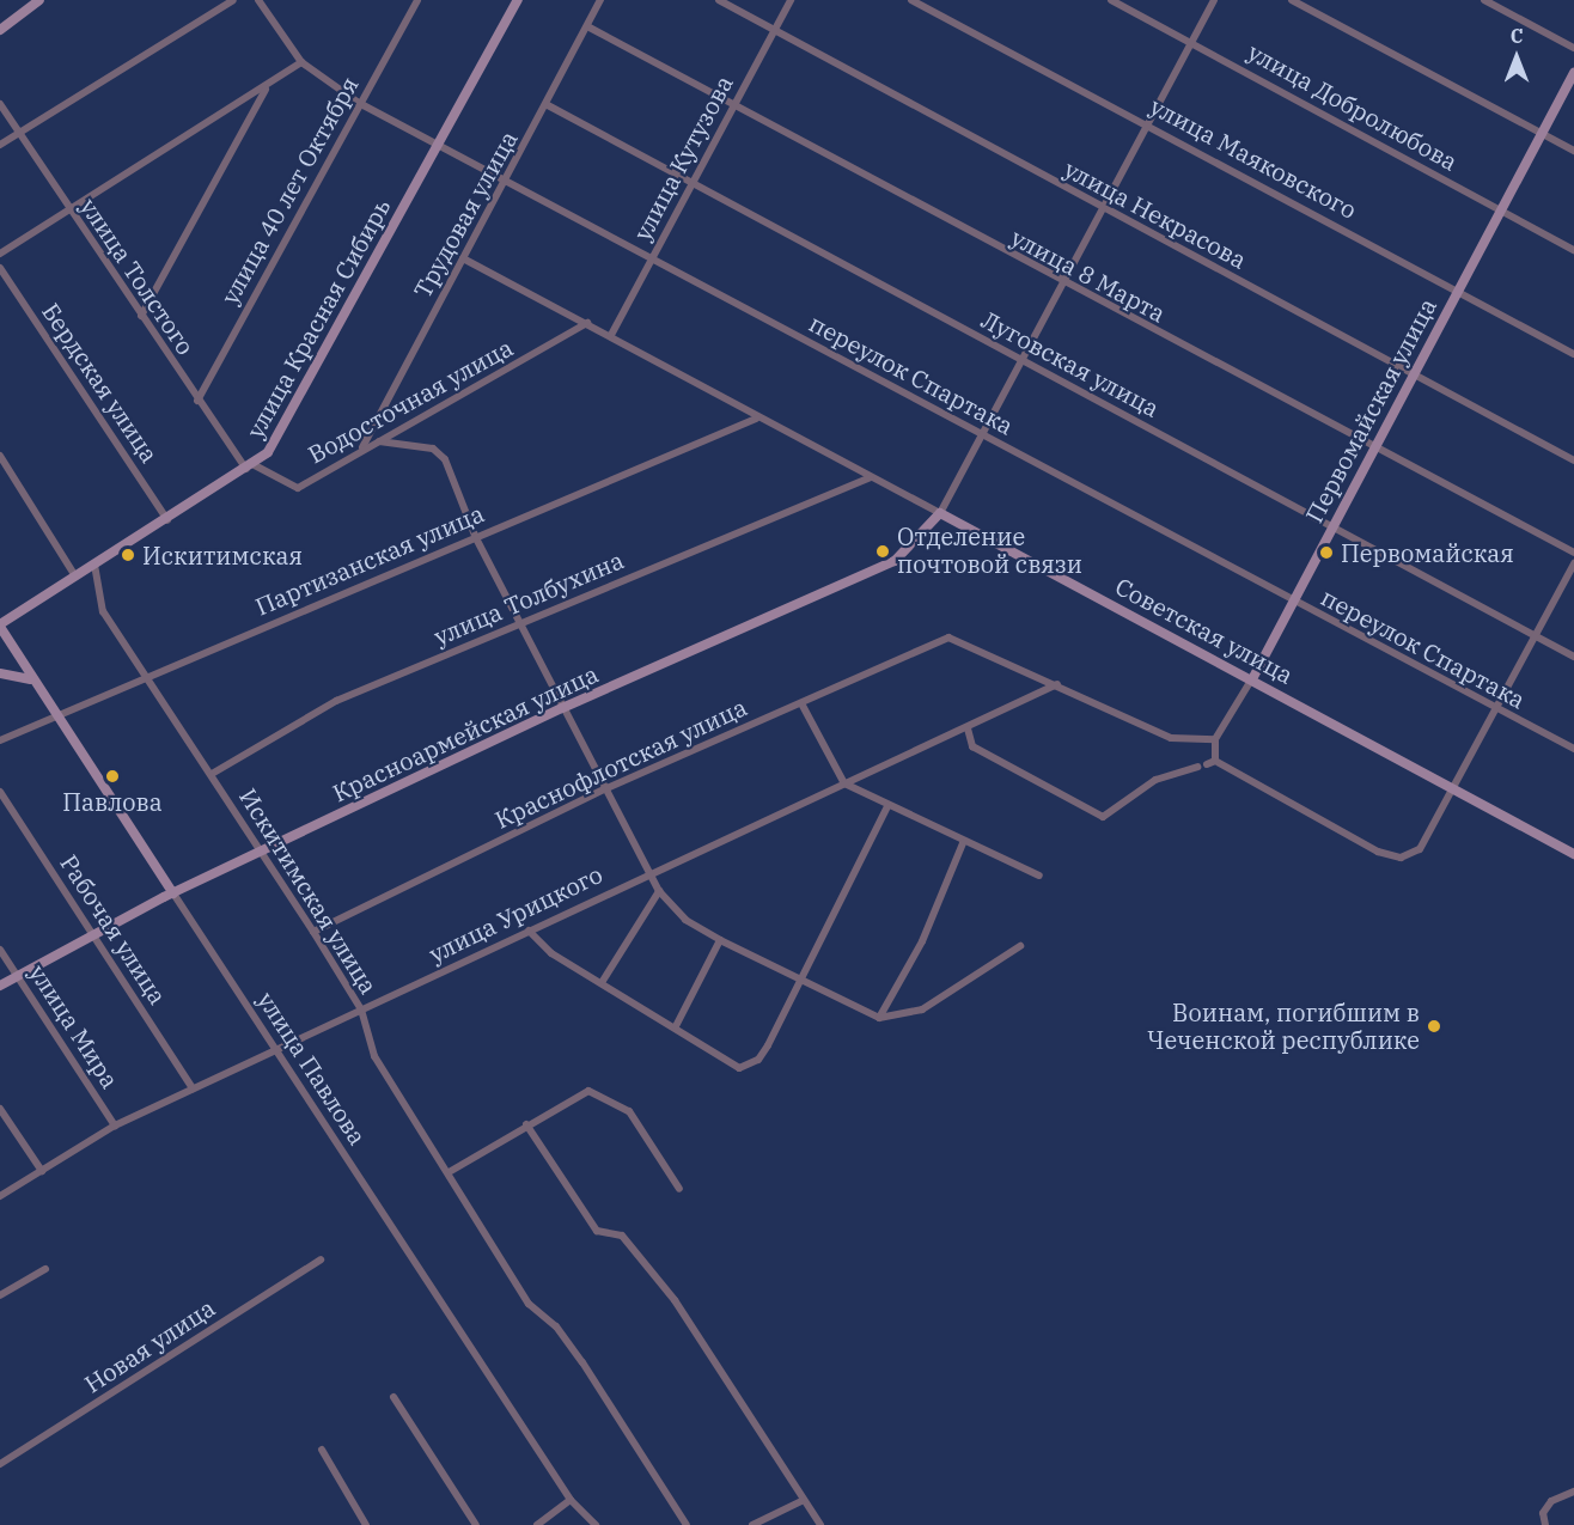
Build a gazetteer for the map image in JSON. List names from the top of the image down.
{
  "streets": {
    "street": [
      "улица Добролюбова",
      "улица Кутузова",
      "улица Маяковского",
      "улица 40 лет Октября",
      "Трудовая улица",
      "улица Некрасова",
      "улица 8 Марта",
      "улица Толстого",
      "улица Красная Сибирь",
      "Луговская улица",
      "переулок Спартака",
      "Бердская улица",
      "Водосточная улица",
      "Первомайская улица",
      "Партизанская улица",
      "улица Толбухина",
      "Советская улица",
      "Красноармейская улица",
      "Краснофлотская улица",
      "Искитимская улица",
      "улица Урицкого",
      "Рабочая улица",
      "улица Мира",
      "улица Павлова",
      "Новая улица"
    ]
  },
  "crossings": [
    ["улица Добролюбова", "Первомайская улица"],
    ["улица Кутузова", "улица Некрасова"],
    ["улица Кутузова", "улица 8 Марта"],
    ["улица Кутузова", "Луговская улица"],
    ["улица Кутузова", "переулок Спартака"],
    ["улица Кутузова", "Советская улица"],
    ["улица Маяковского", "Первомайская улица"],
    ["улица 40 лет Октября", "улица Толстого"],
    ["улица 40 лет Октября", "переулок Спартака"],
    ["Трудовая улица", "улица 8 Марта"],
    ["Трудовая улица", "Луговская улица"],
    ["Трудовая улица", "переулок Спартака"],
    ["Трудовая улица", "Водосточная улица"],
    ["Трудовая улица", "Советская улица"],
    ["улица Некрасова", "Первомайская улица"],
    ["улица 8 Марта", "Первомайская улица"],
    ["улица Толстого", "улица Красная Сибирь"],
    ["улица Толстого", "Водосточная улица"],
    ["улица Красная Сибирь", "переулок Спартака"],
    ["улица Красная Сибирь", "Бердская улица"],
    ["улица Красная Сибирь", "Водосточная улица"],
    ["улица Красная Сибирь", "Искитимская улица"],
    ["улица Красная Сибирь", "улица Павлова"],
    ["Луговская улица", "Первомайская улица"],
    ["переулок Спартака", "Первомайская улица"],
    ["Водосточная улица", "Советская улица"],
    ["Первомайская улица", "Советская улица"],
    ["Партизанская улица", "Советская улица"],
    ["Партизанская улица", "Искитимская улица"],
    ["Партизанская улица", "улица Павлова"],
    ["улица Толбухина", "Советская улица"],
    ["улица Толбухина", "Искитимская улица"],
    ["Советская улица", "Красноармейская улица"],
    ["Красноармейская улица", "Искитимская улица"],
    ["Красноармейская улица", "Рабочая улица"],
    ["Красноармейская улица", "улица Мира"],
    ["Красноармейская улица", "улица Павлова"],
    ["Краснофлотская улица", "Искитимская улица"],
    ["Краснофлотская улица", "улица Урицкого"],
    ["Искитимская улица", "улица Урицкого"],
    ["улица Урицкого", "Рабочая улица"],
    ["улица Урицкого", "улица Мира"],
    ["улица Урицкого", "улица Павлова"]
  ],
  "places": [
    "Отделение почтовой связи",
    "Первомайская",
    "Искитимская",
    "Павлова",
    "Воинам, погибшим в Чеченской республике"
  ],
  "north": "top"
}
